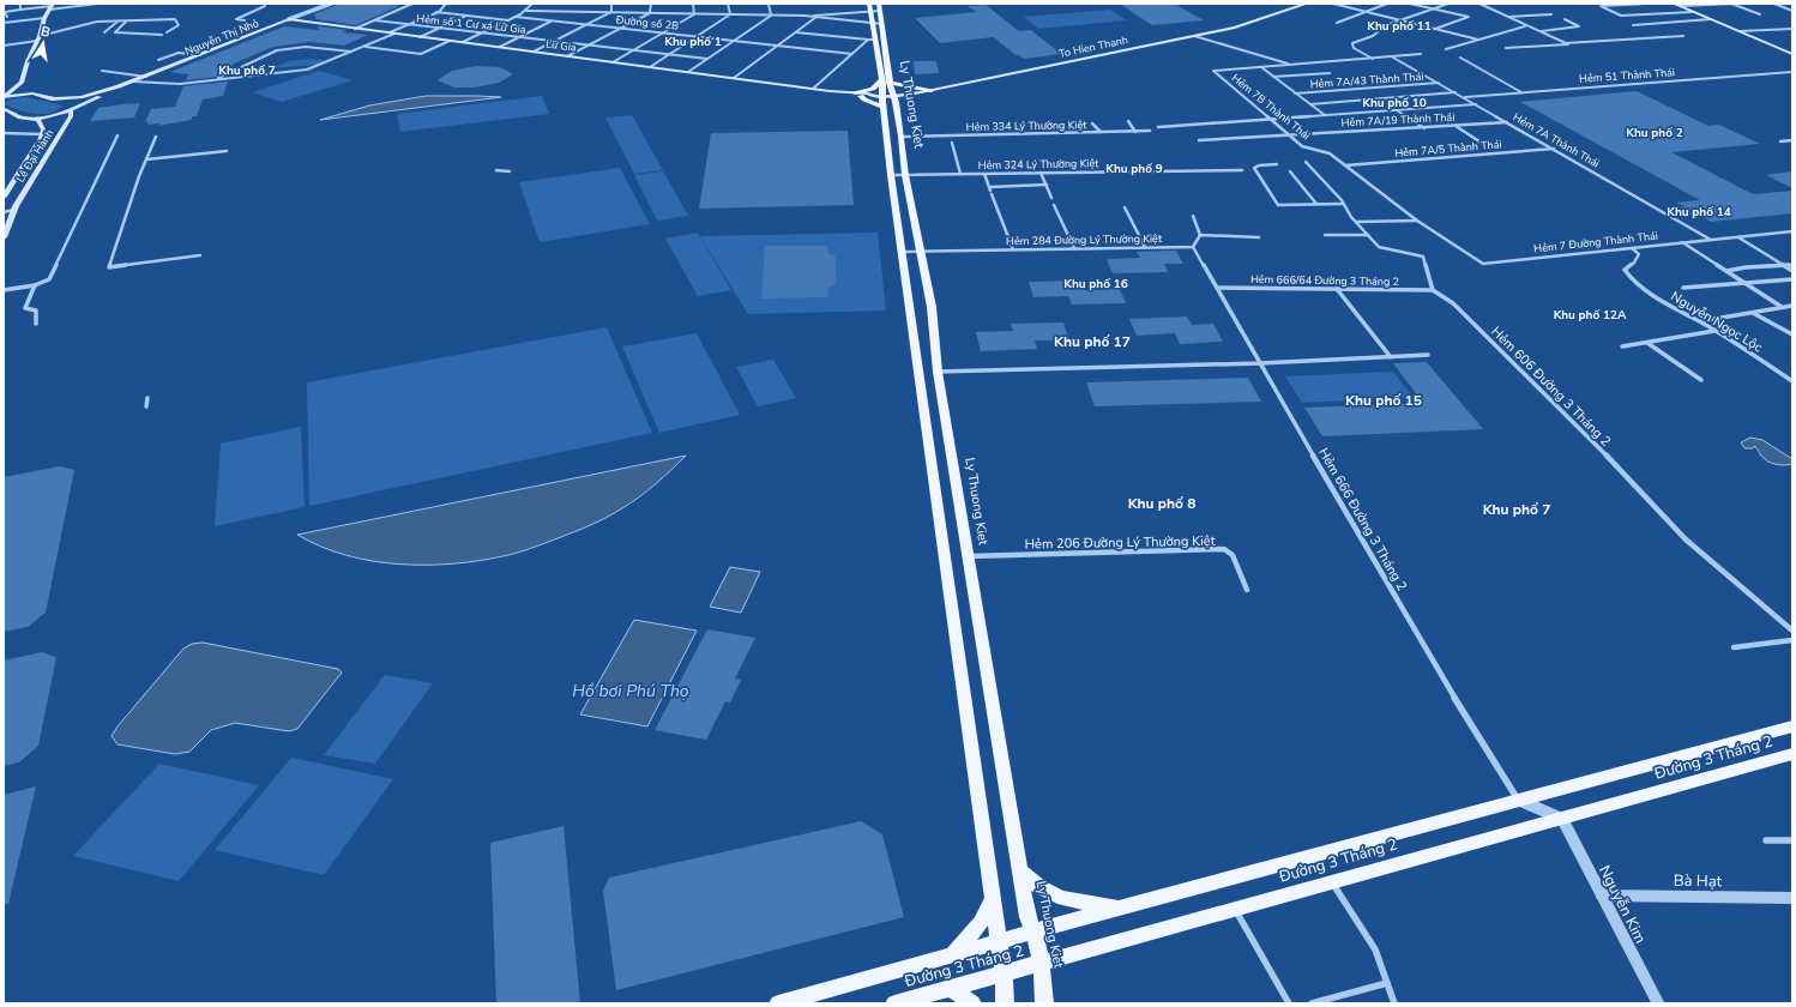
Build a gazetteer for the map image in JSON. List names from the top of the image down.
{
  "streets": {
    "main road": [
      "Nguyễn Thị Nhỏ",
      "Lữ Gia",
      "To Hien Thanh",
      "Ly Thuong Kiet",
      "Lê Đại Hành",
      "Đường 3 Tháng 2"
    ],
    "street": [
      "Đường số 2B",
      "Hẻm số 1 Cư xá Lữ Gia",
      "Hẻm 51 Thành Thái",
      "Hẻm 7A/43 Thành Thái",
      "Hẻm 7B Thành Thái",
      "Hẻm 7A/19 Thành Thái",
      "Hẻm 334 Lý Thường Kiệt",
      "Hẻm 7A Thành Thái",
      "Hẻm 7A/5 Thành Thái",
      "Hẻm 324 Lý Thường Kiệt",
      "Hẻm 284 Đường Lý Thường Kiệt",
      "Hẻm 7 Đường Thành Thái",
      "Hẻm 666/64 Đường 3 Tháng 2",
      "Nguyễn Ngọc Lộc",
      "Hẻm 606 Đường 3 Tháng 2",
      "Hẻm 666 Đường 3 Tháng 2",
      "Hẻm 206 Đường Lý Thường Kiệt",
      "Bà Hạt",
      "Nguyễn Kim"
    ]
  },
  "crossings": [
    ["Nguyễn Thị Nhỏ", "Lữ Gia"],
    ["Nguyễn Thị Nhỏ", "Lê Đại Hành"],
    ["Lữ Gia", "To Hien Thanh"],
    ["Lữ Gia", "Ly Thuong Kiet"],
    ["To Hien Thanh", "Ly Thuong Kiet"],
    ["Hẻm 51 Thành Thái", "Hẻm 7A Thành Thái"],
    ["Hẻm 7A/43 Thành Thái", "Hẻm 7B Thành Thái"],
    ["Hẻm 7A/43 Thành Thái", "Hẻm 7A Thành Thái"],
    ["Ly Thuong Kiet", "Hẻm 334 Lý Thường Kiệt"],
    ["Ly Thuong Kiet", "Hẻm 324 Lý Thường Kiệt"],
    ["Ly Thuong Kiet", "Hẻm 284 Đường Lý Thường Kiệt"],
    ["Ly Thuong Kiet", "Hẻm 206 Đường Lý Thường Kiệt"],
    ["Ly Thuong Kiet", "Đường 3 Tháng 2"],
    ["Hẻm 7B Thành Thái", "Hẻm 7A/19 Thành Thái"],
    ["Hẻm 7B Thành Thái", "Hẻm 7A/5 Thành Thái"],
    ["Hẻm 7B Thành Thái", "Hẻm 7 Đường Thành Thái"],
    ["Hẻm 7A/19 Thành Thái", "Hẻm 7A Thành Thái"],
    ["Hẻm 7A Thành Thái", "Hẻm 7A/5 Thành Thái"],
    ["Hẻm 7A Thành Thái", "Hẻm 7 Đường Thành Thái"],
    ["Hẻm 284 Đường Lý Thường Kiệt", "Hẻm 666 Đường 3 Tháng 2"],
    ["Hẻm 7 Đường Thành Thái", "Nguyễn Ngọc Lộc"],
    ["Hẻm 666/64 Đường 3 Tháng 2", "Hẻm 606 Đường 3 Tháng 2"],
    ["Hẻm 666/64 Đường 3 Tháng 2", "Hẻm 666 Đường 3 Tháng 2"],
    ["Hẻm 666 Đường 3 Tháng 2", "Đường 3 Tháng 2"],
    ["Đường 3 Tháng 2", "Nguyễn Kim"],
    ["Bà Hạt", "Nguyễn Kim"]
  ],
  "districts": [
    "Khu phố 11",
    "Khu phố 1",
    "Khu phố 7",
    "Khu phố 10",
    "Khu phố 2",
    "Khu phố 9",
    "Khu phố 14",
    "Khu phố 16",
    "Khu phố 12A",
    "Khu phố 17",
    "Khu phố 15",
    "Khu phố 8",
    "Khu phố 7"
  ],
  "water": ["Hồ bơi Phú Thọ"],
  "north": "top"
}
